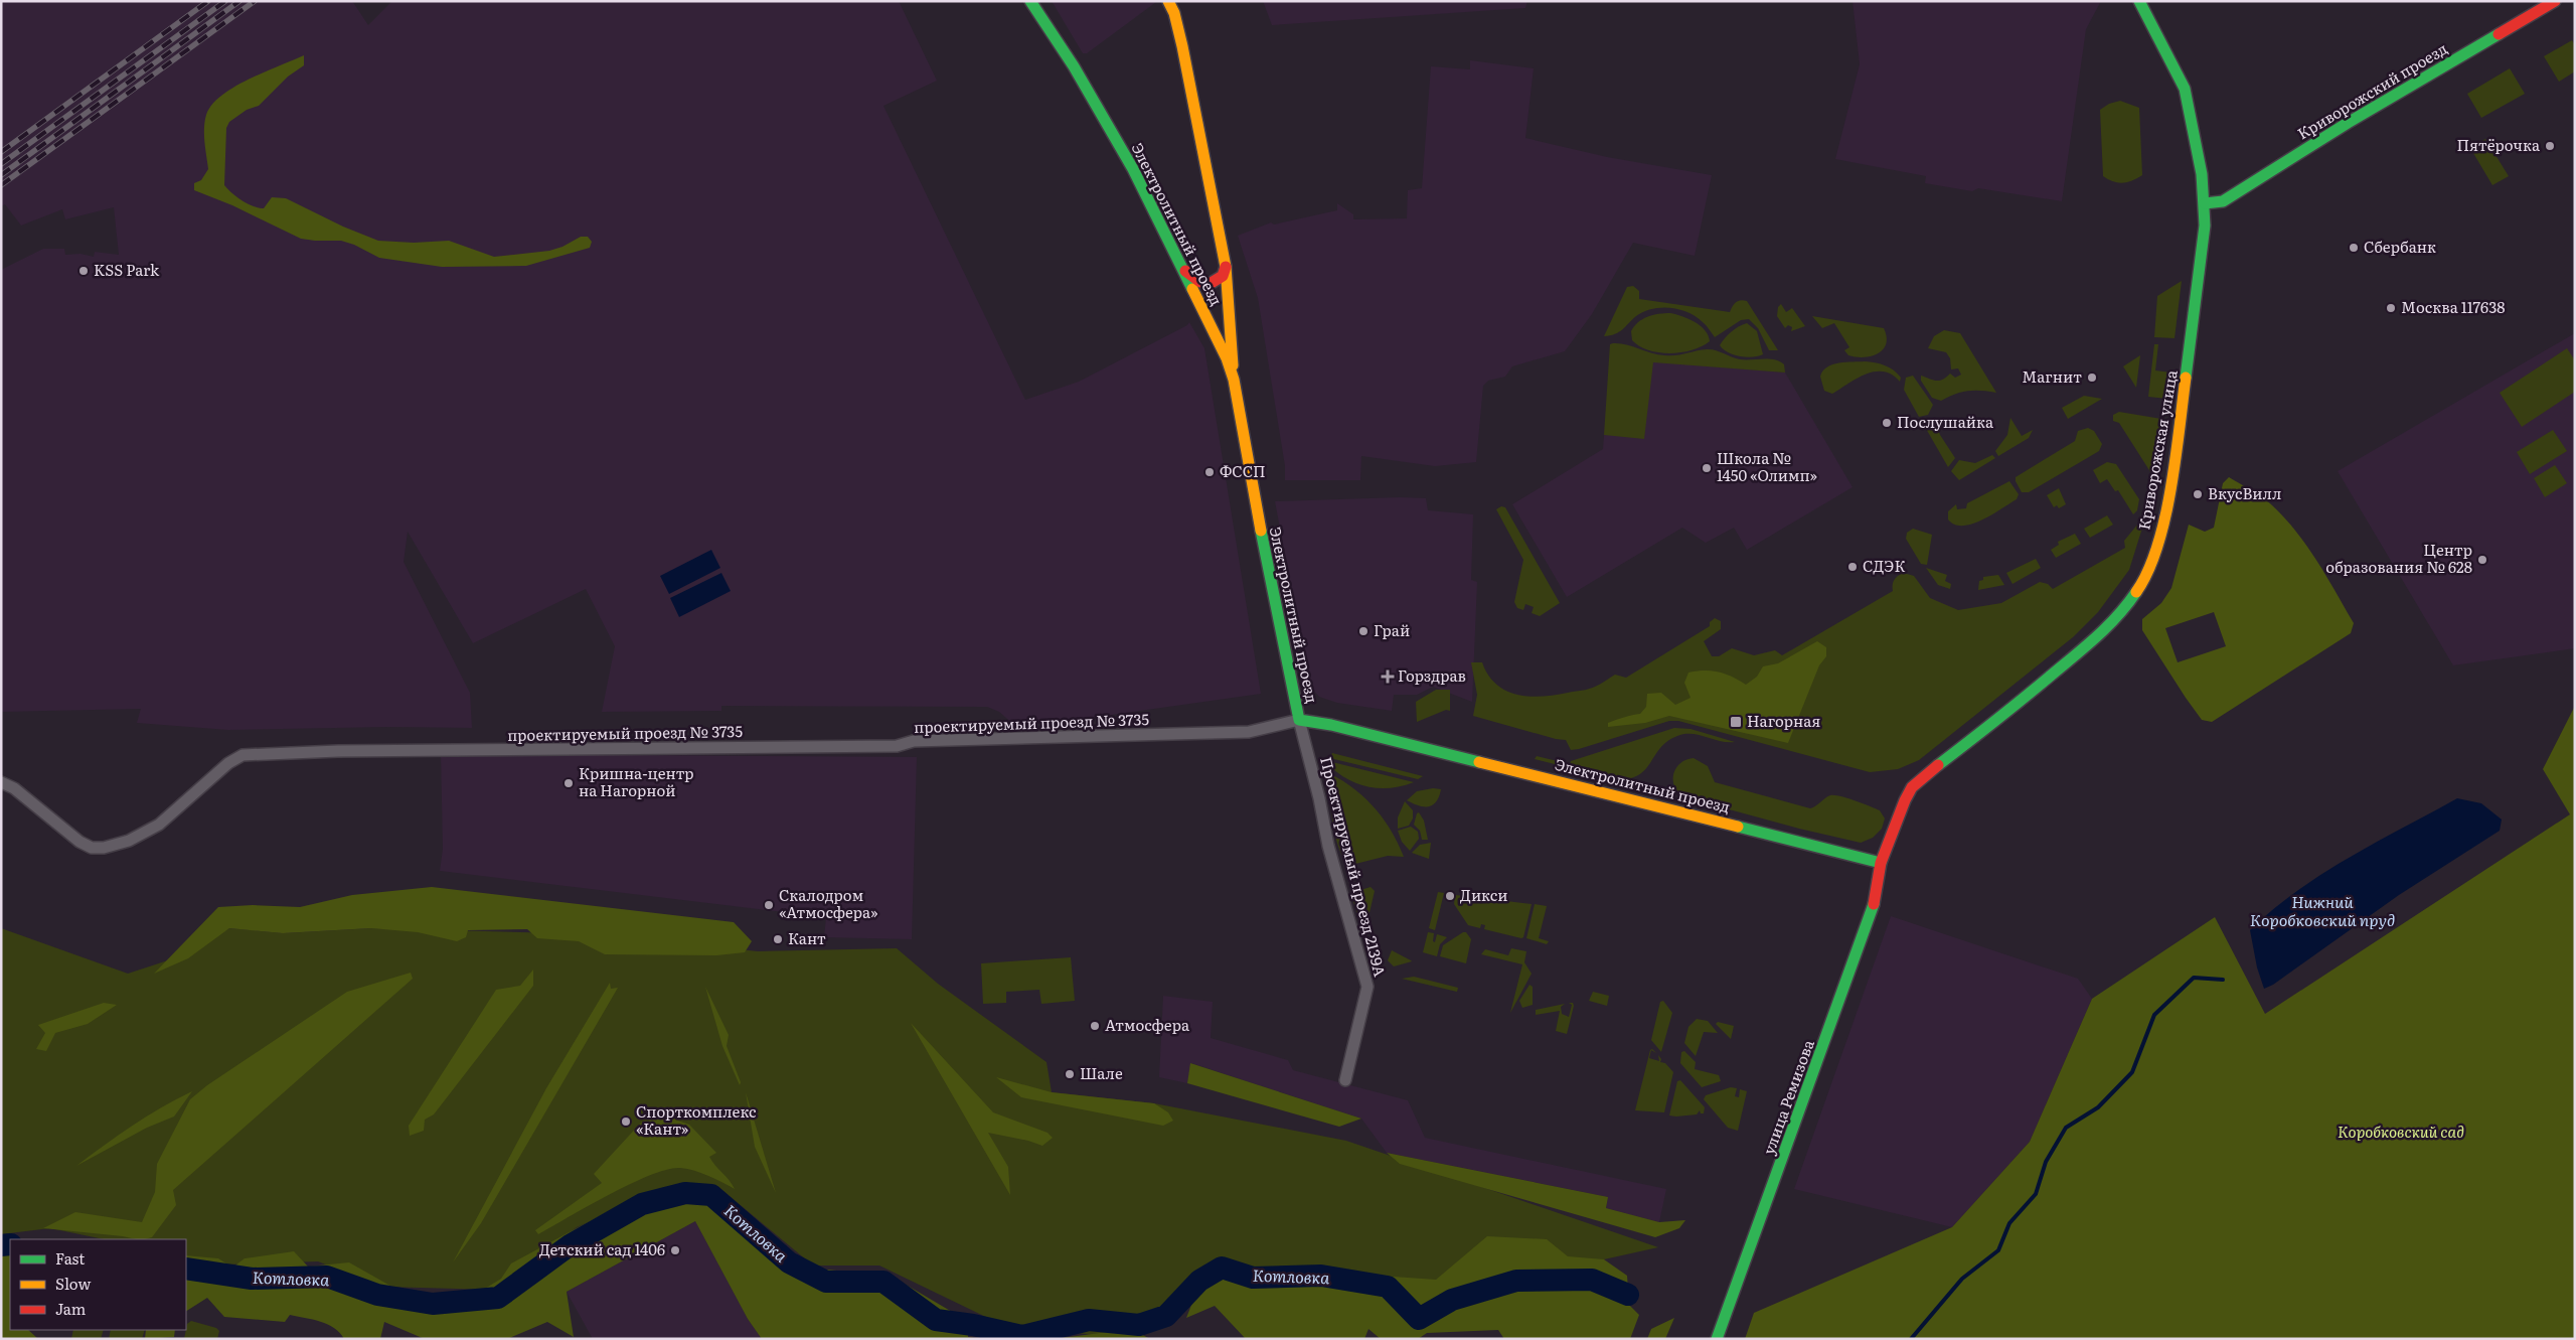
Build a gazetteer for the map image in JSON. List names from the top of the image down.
{
  "streets": {
    "street": [
      "Криворожский проезд",
      "Электролитный проезд",
      "Криворожская улица",
      "проектируемый проезд № 3735",
      "Проектируемый проезд 2139А",
      "улица Ремизова"
    ]
  },
  "crossings": [
    ["Криворожский проезд", "Криворожская улица"],
    ["Электролитный проезд", "Криворожская улица"],
    ["Электролитный проезд", "проектируемый проезд № 3735"],
    ["Электролитный проезд", "Проектируемый проезд 2139А"],
    ["Электролитный проезд", "улица Ремизова"],
    ["Криворожская улица", "улица Ремизова"],
    ["проектируемый проезд № 3735", "Проектируемый проезд 2139А"]
  ],
  "water": ["Нижний Коробковский пруд", "Котловка"],
  "parks": ["Коробковский сад"],
  "places": {
    "other": [
      "Пятёрочка",
      "Сбербанк",
      "KSS Park",
      "Москва 117638",
      "Магнит",
      "Послушайка",
      "Школа № 1450 «Олимп»",
      "ФССП",
      "ВкусВилл",
      "Центр образования № 628",
      "СДЭК",
      "Грай",
      "Кришна-центр на Нагорной",
      "Дикси",
      "Скалодром «Атмосфера»",
      "Кант",
      "Атмосфера",
      "Шале",
      "Спорткомплекс «Кант»",
      "Детский сад 1406"
    ],
    "health": ["Горздрав"],
    "transit": ["Нагорная"]
  },
  "legend": ["Fast", "Slow", "Jam"]
}
